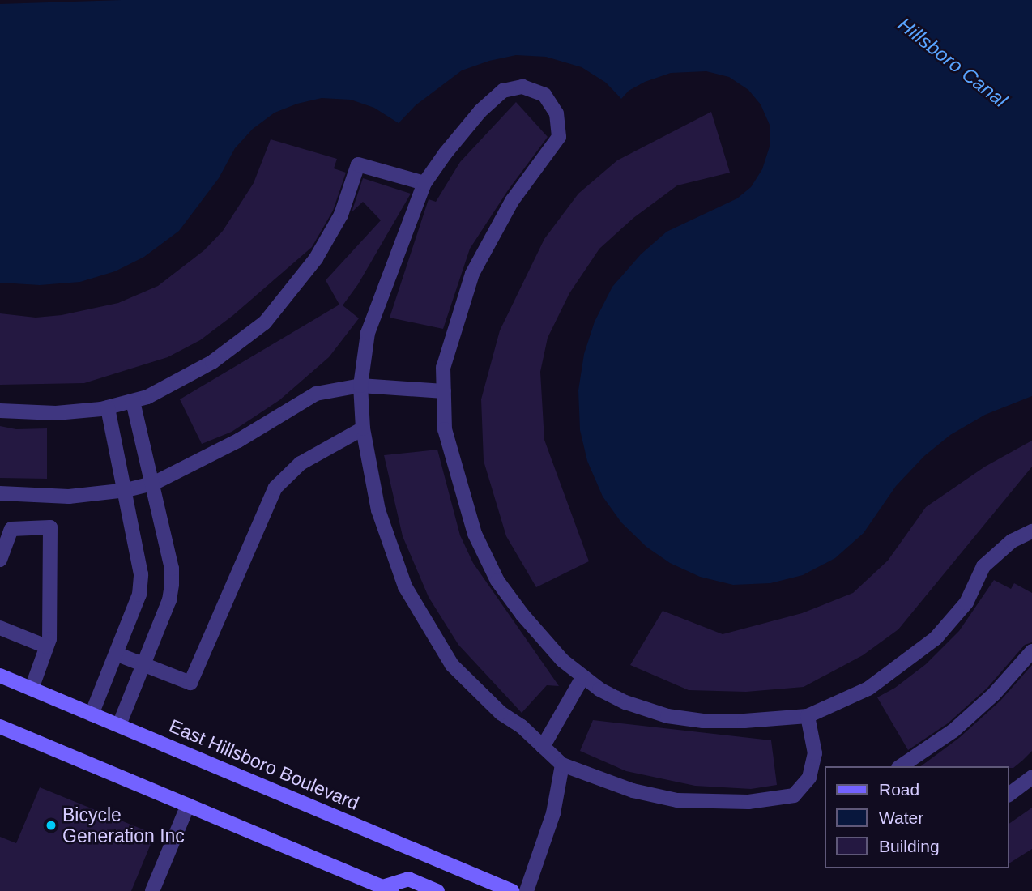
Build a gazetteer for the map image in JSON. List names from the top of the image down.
{
  "streets": {
    "main road": ["East Hillsboro Boulevard"]
  },
  "water": ["Hillsboro Canal"],
  "places": ["Bicycle Generation Inc"],
  "legend": ["Road", "Water", "Building"]
}
